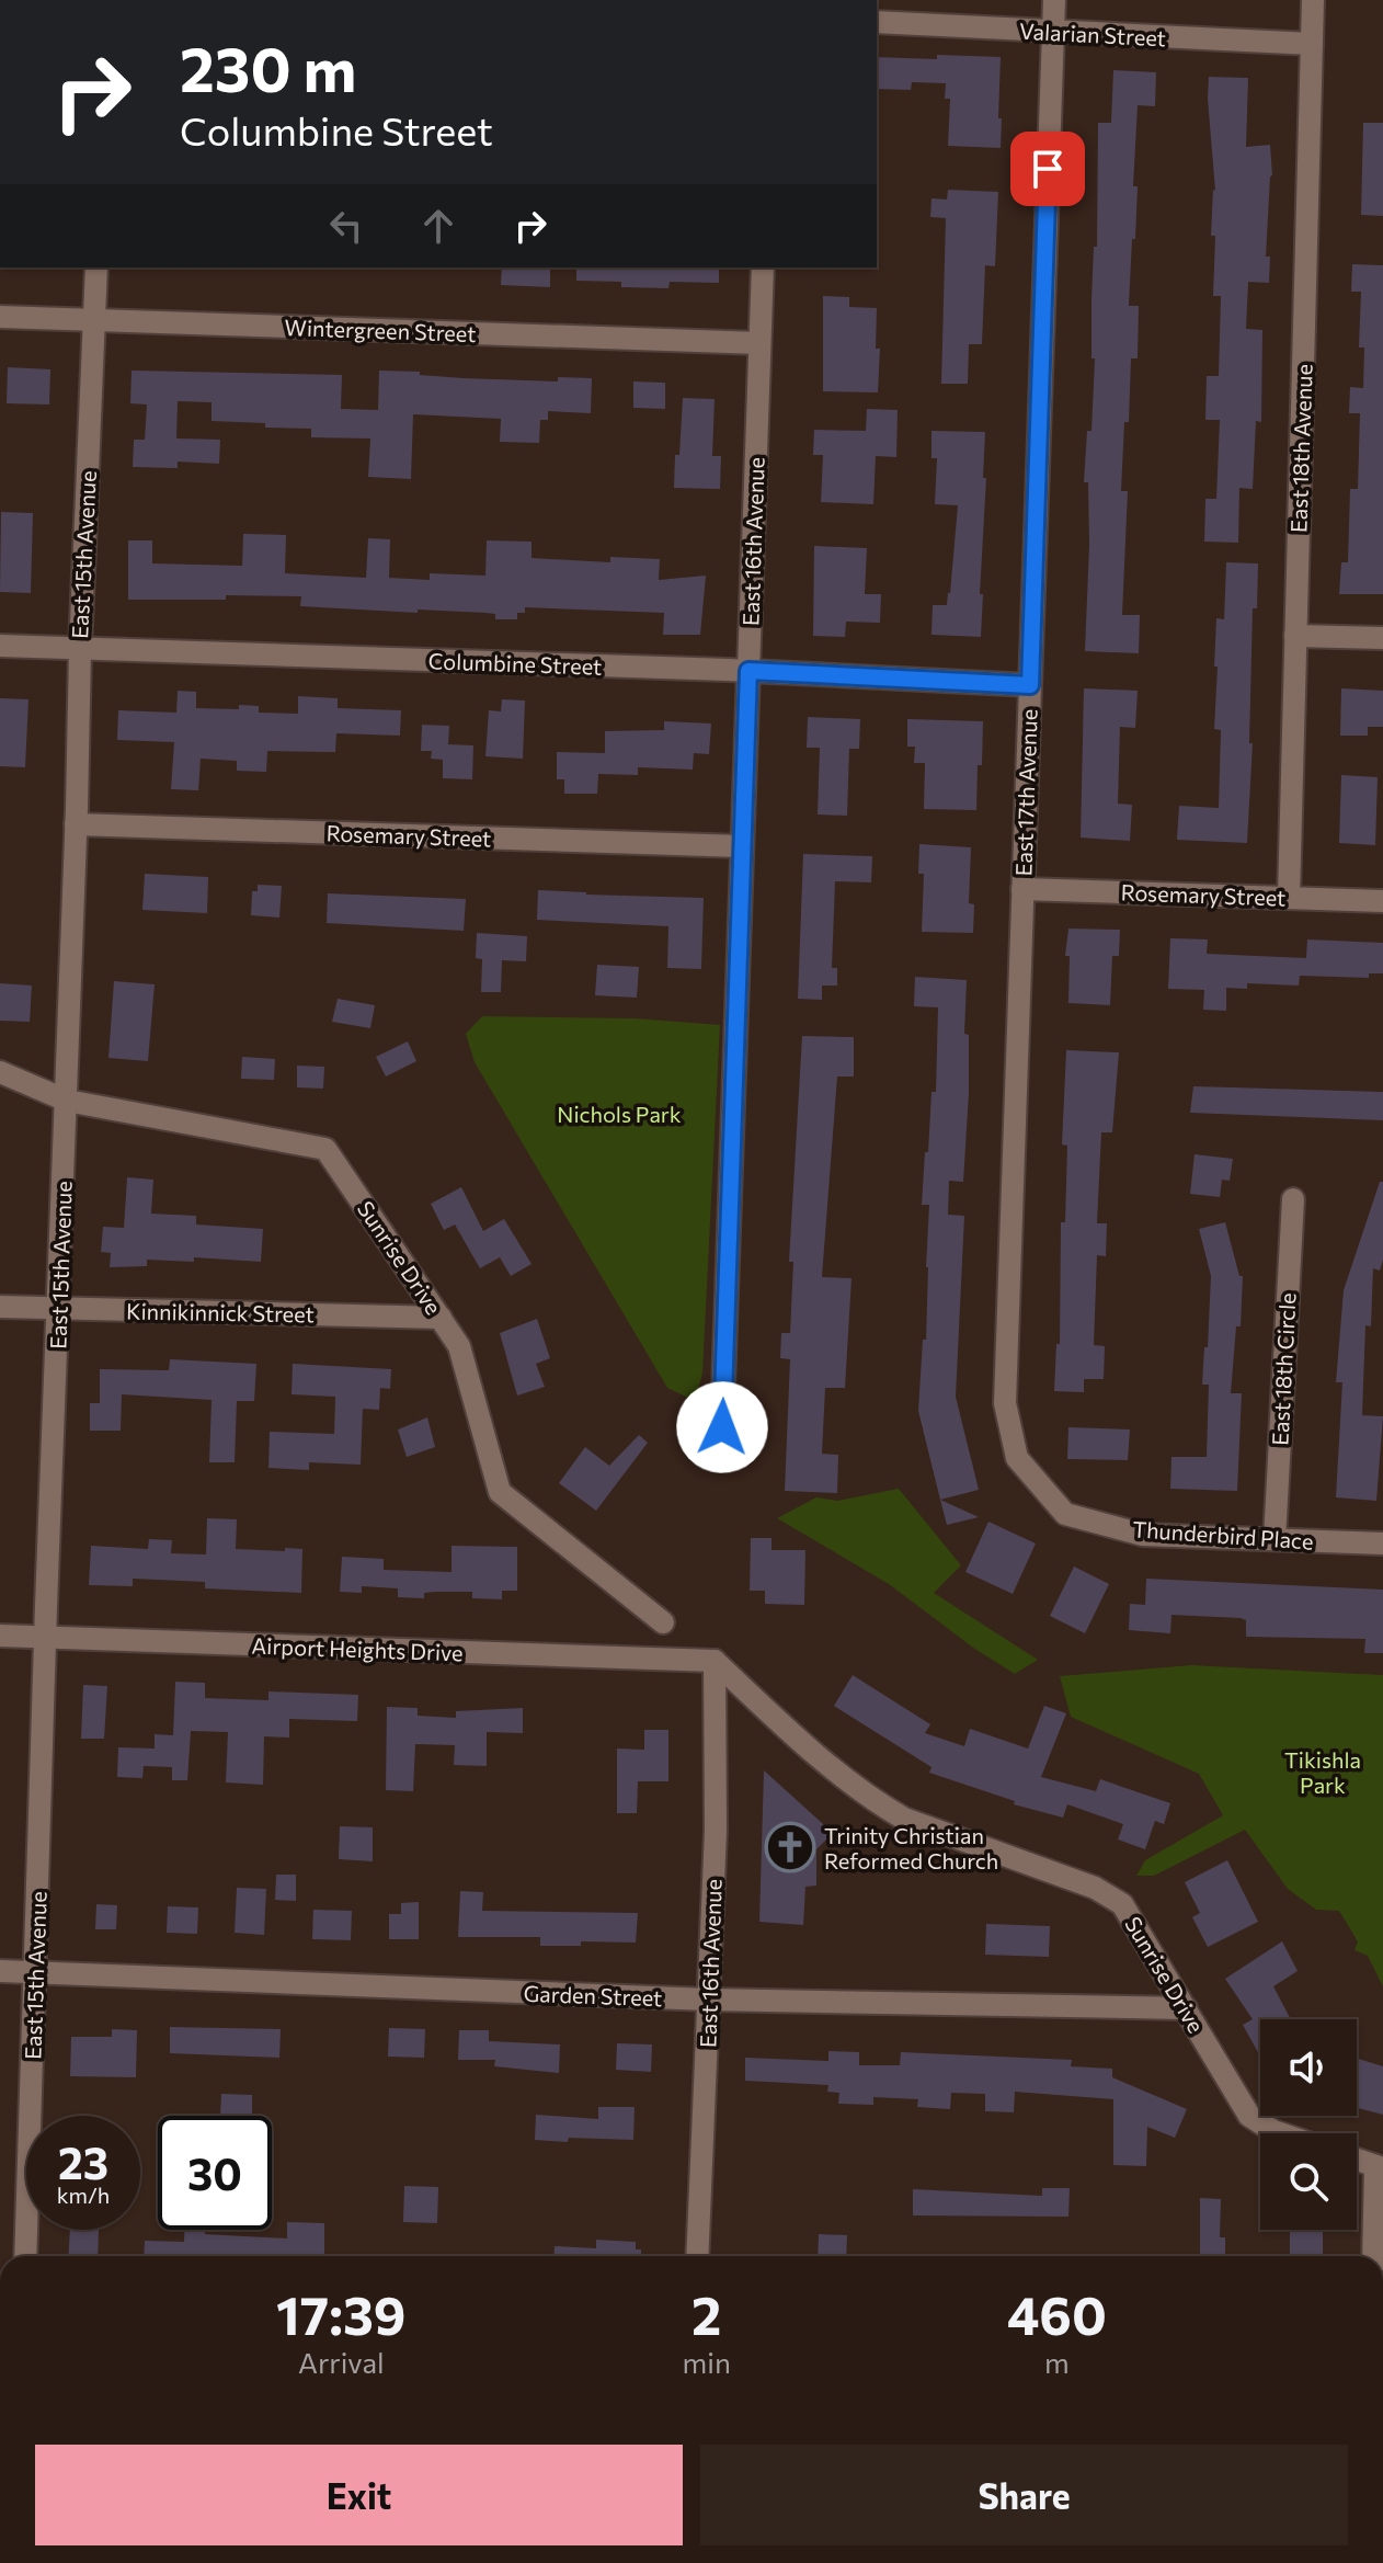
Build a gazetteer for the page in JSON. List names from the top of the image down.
{
  "streets": {
    "street": [
      "Valarian Street",
      "Wintergreen Street",
      "East 18th Avenue",
      "East 16th Avenue",
      "East 15th Avenue",
      "Columbine Street",
      "East 17th Avenue",
      "Rosemary Street",
      "Sunrise Drive",
      "Kinnikinnick Street",
      "East 18th Circle",
      "Thunderbird Place",
      "Airport Heights Drive",
      "Garden Street"
    ]
  },
  "crossings": [
    ["Valarian Street", "East 18th Avenue"],
    ["Valarian Street", "East 17th Avenue"],
    ["Wintergreen Street", "East 16th Avenue"],
    ["Wintergreen Street", "East 15th Avenue"],
    ["East 18th Avenue", "Rosemary Street"],
    ["East 16th Avenue", "Columbine Street"],
    ["East 16th Avenue", "Rosemary Street"],
    ["East 16th Avenue", "Sunrise Drive"],
    ["East 16th Avenue", "Airport Heights Drive"],
    ["East 16th Avenue", "Garden Street"],
    ["East 15th Avenue", "Columbine Street"],
    ["East 15th Avenue", "Rosemary Street"],
    ["East 15th Avenue", "Sunrise Drive"],
    ["East 15th Avenue", "Kinnikinnick Street"],
    ["East 15th Avenue", "Airport Heights Drive"],
    ["East 15th Avenue", "Garden Street"],
    ["Columbine Street", "East 17th Avenue"],
    ["East 17th Avenue", "Rosemary Street"],
    ["East 17th Avenue", "Thunderbird Place"],
    ["Sunrise Drive", "Kinnikinnick Street"],
    ["Sunrise Drive", "Airport Heights Drive"],
    ["Sunrise Drive", "Garden Street"],
    ["East 18th Circle", "Thunderbird Place"]
  ],
  "parks": ["Nichols Park", "Tikishla Park"],
  "places": {
    "church": ["Trinity Christian Reformed Church"]
  },
  "page": {
    "turn": ["230 m", "Columbine Street"],
    "speed": "23 km/h",
    "limit": "30",
    "eta": [
      "17:39",
      "Arrival",
      "2",
      "min",
      "460",
      "m"
    ],
    "buttons": ["Exit", "Share"]
  }
}
